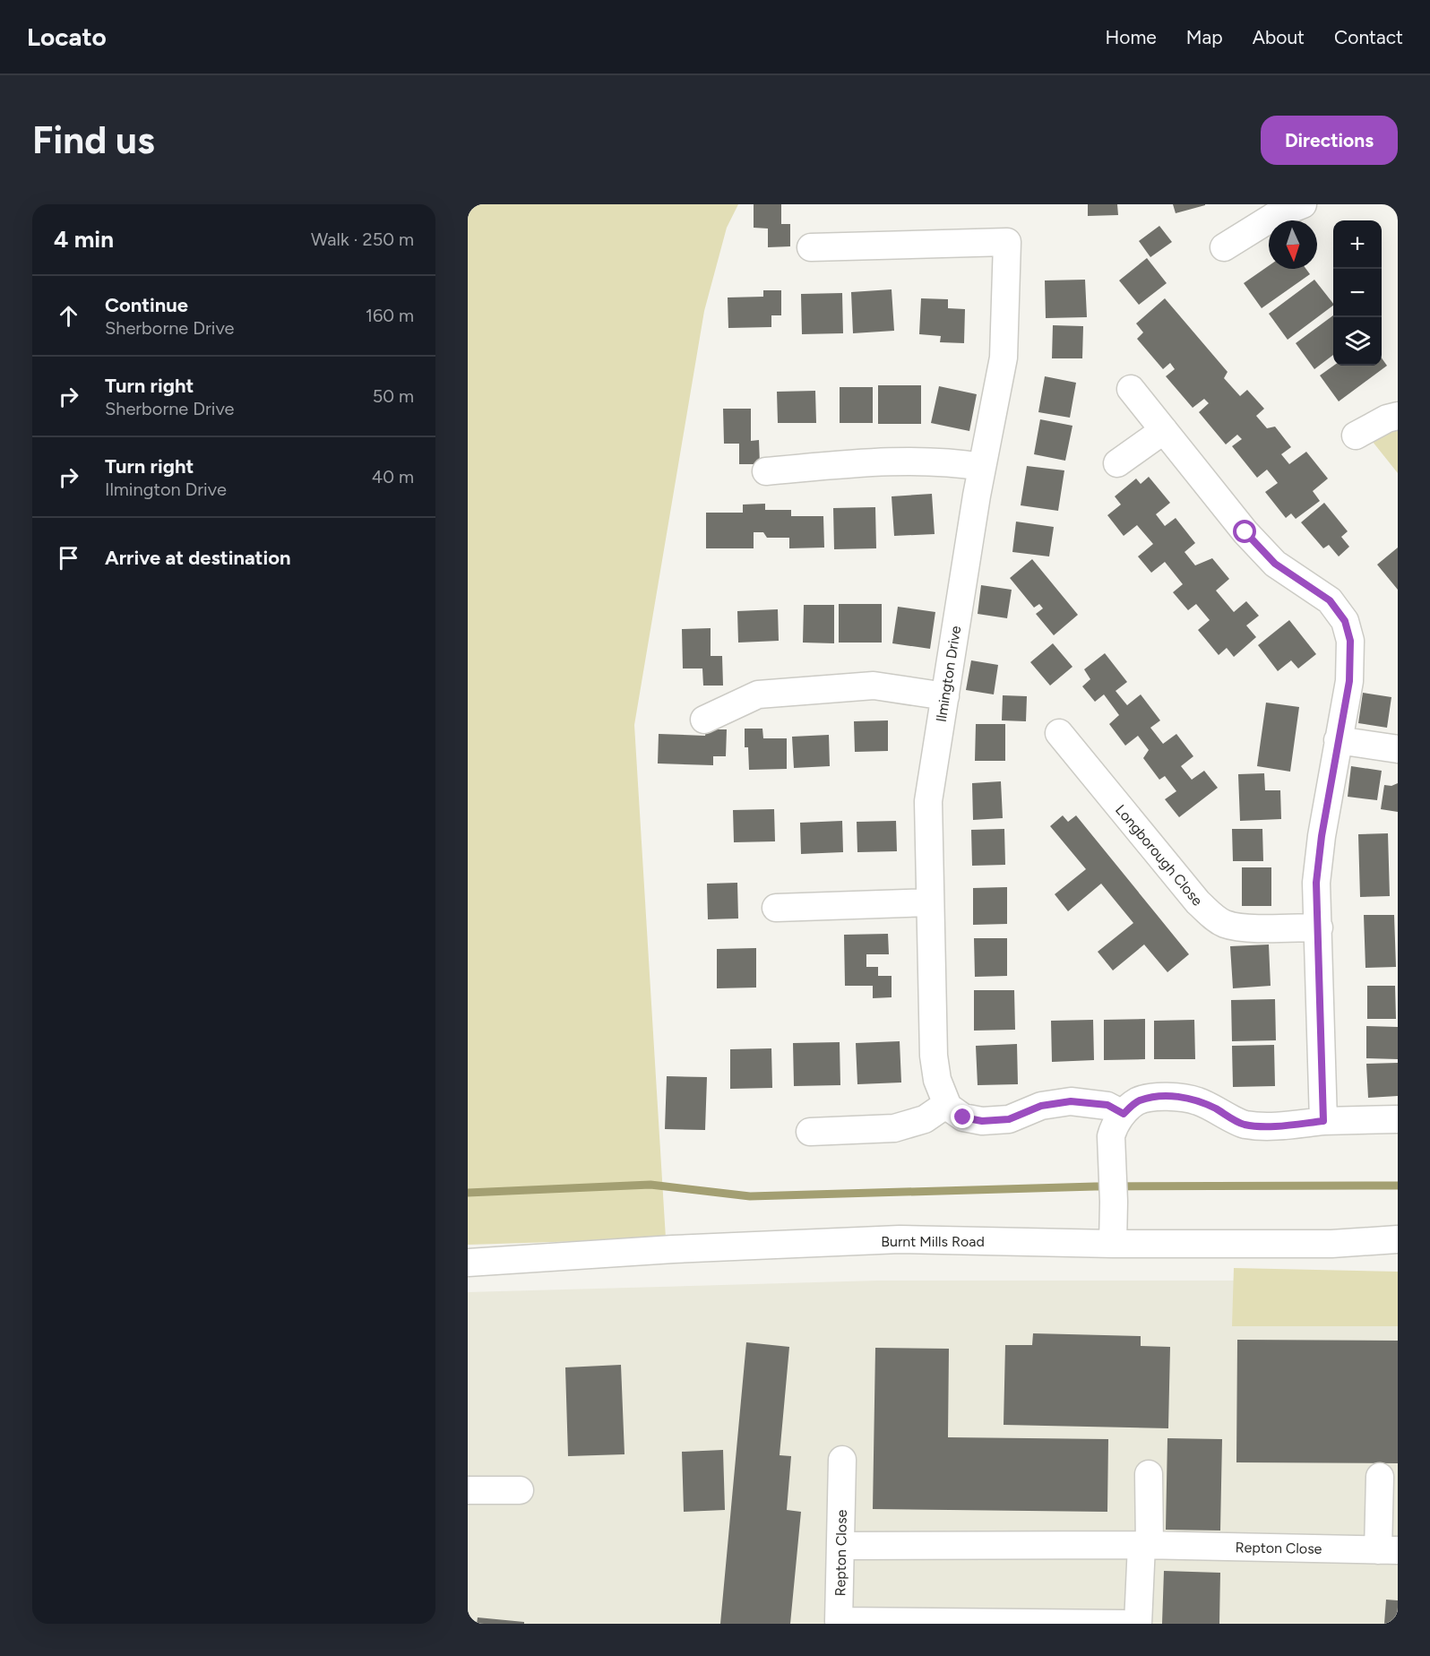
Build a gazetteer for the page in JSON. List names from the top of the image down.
{
  "streets": {
    "street": [
      "Ilmington Drive",
      "Longborough Close",
      "Burnt Mills Road",
      "Repton Close"
    ]
  },
  "north": "bottom",
  "page": {
    "header": "Locato",
    "nav": [
      "Home",
      "Map",
      "About",
      "Contact"
    ],
    "buttons": "Directions",
    "title": "Find us",
    "heading": ["4 min", "Walk · 250 m"],
    "map_buttons": ["+", "−"],
    "list": [
      ["Continue", "Sherborne Drive", "160 m"],
      ["Turn right", "Sherborne Drive", "50 m"],
      ["Turn right", "Ilmington Drive", "40 m"],
      "Arrive at destination"
    ]
  }
}
